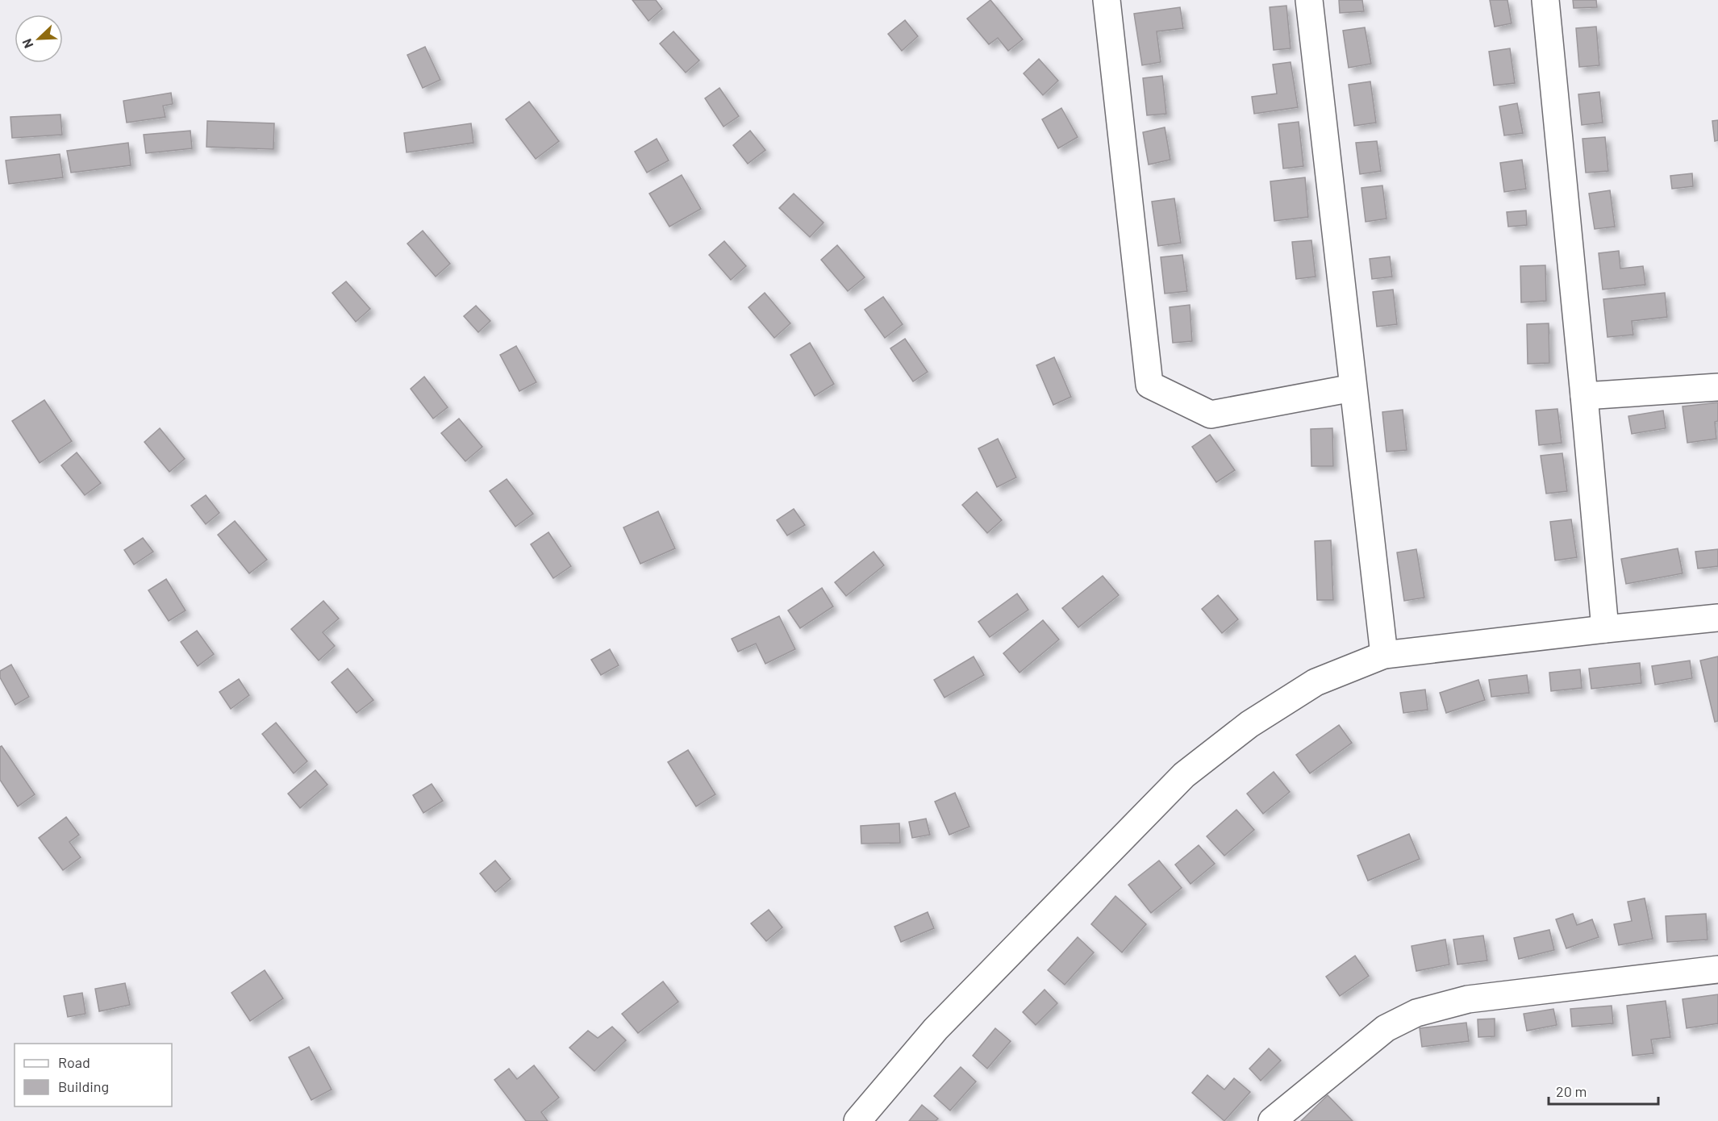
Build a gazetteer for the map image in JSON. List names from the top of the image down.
{
  "legend": ["Road", "Building"],
  "scale_bar": "20 m",
  "north": "bottom left"
}
